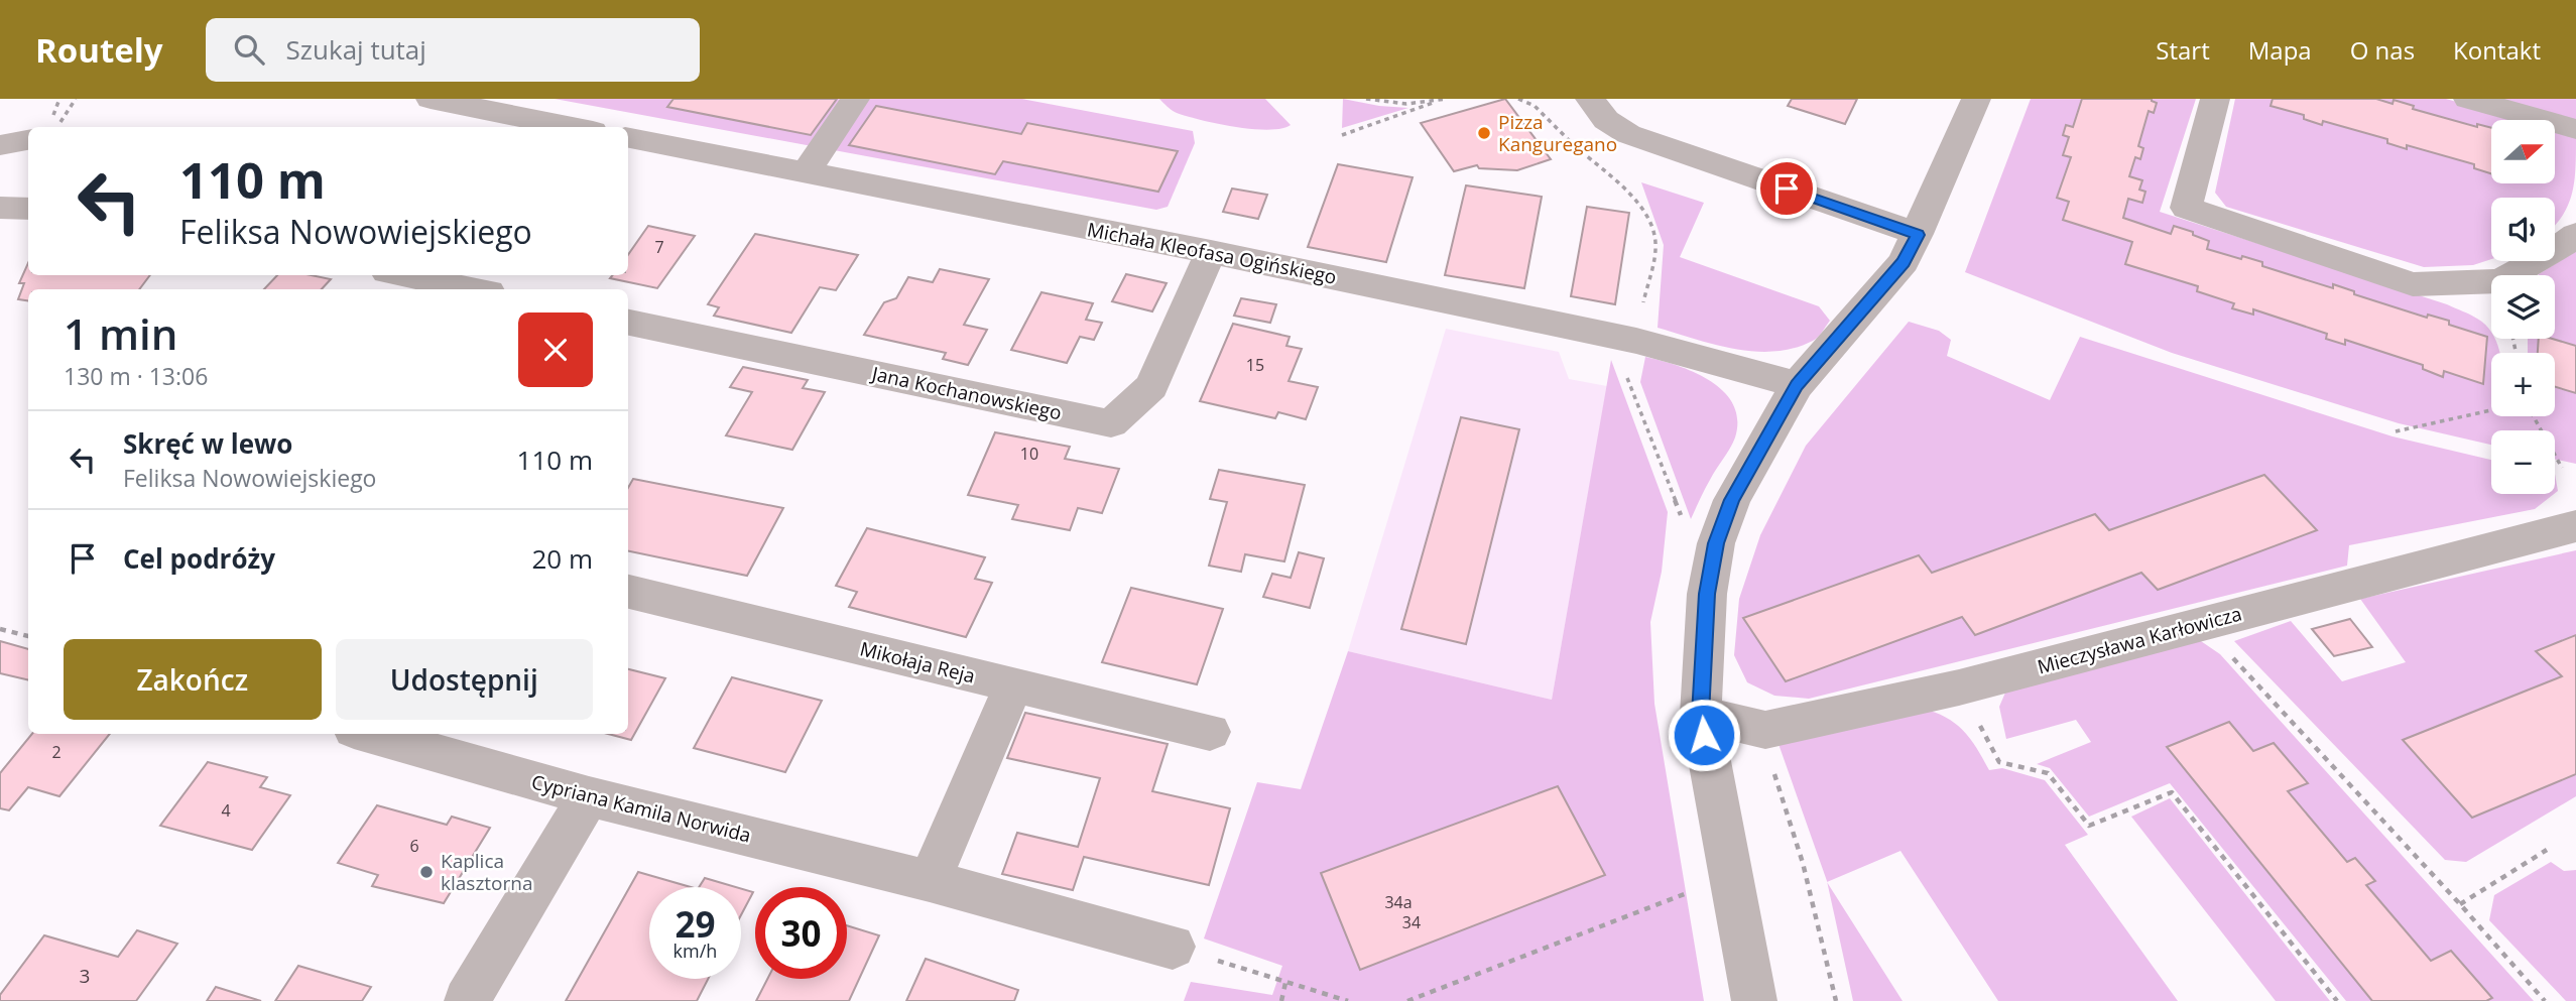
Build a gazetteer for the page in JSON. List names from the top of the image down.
{
  "streets": {
    "street": [
      "Michała Kleofasa Ogińskiego",
      "Jana Kochanowskiego",
      "Mieczysława Karłowicza",
      "Mikołaja Reja",
      "Cypriana Kamila Norwida"
    ]
  },
  "crossings": [
    ["Michała Kleofasa Ogińskiego", "Jana Kochanowskiego"]
  ],
  "places": ["Pizza Kanguregano", "Kaplica klasztorna"],
  "house_numbers": [
    "7",
    "15",
    "10",
    "2",
    "4",
    "6",
    "34a",
    "34",
    "3"
  ],
  "north": "right",
  "page": {
    "header": "Routely",
    "search": "Szukaj tutaj",
    "nav": [
      "Start",
      "Mapa",
      "O nas",
      "Kontakt"
    ],
    "map_buttons": ["+", "−"],
    "turn": ["110 m", "Feliksa Nowowiejskiego"],
    "heading": ["1 min", "130 m · 13:06"],
    "list": [
      {
        "name": "Skręć w lewo",
        "note": "Feliksa Nowowiejskiego",
        "value": "110 m"
      },
      {
        "name": "Cel podróży",
        "value": "20 m"
      }
    ],
    "buttons": ["Zakończ", "Udostępnij"],
    "speed": "29 km/h",
    "limit": "30"
  }
}
